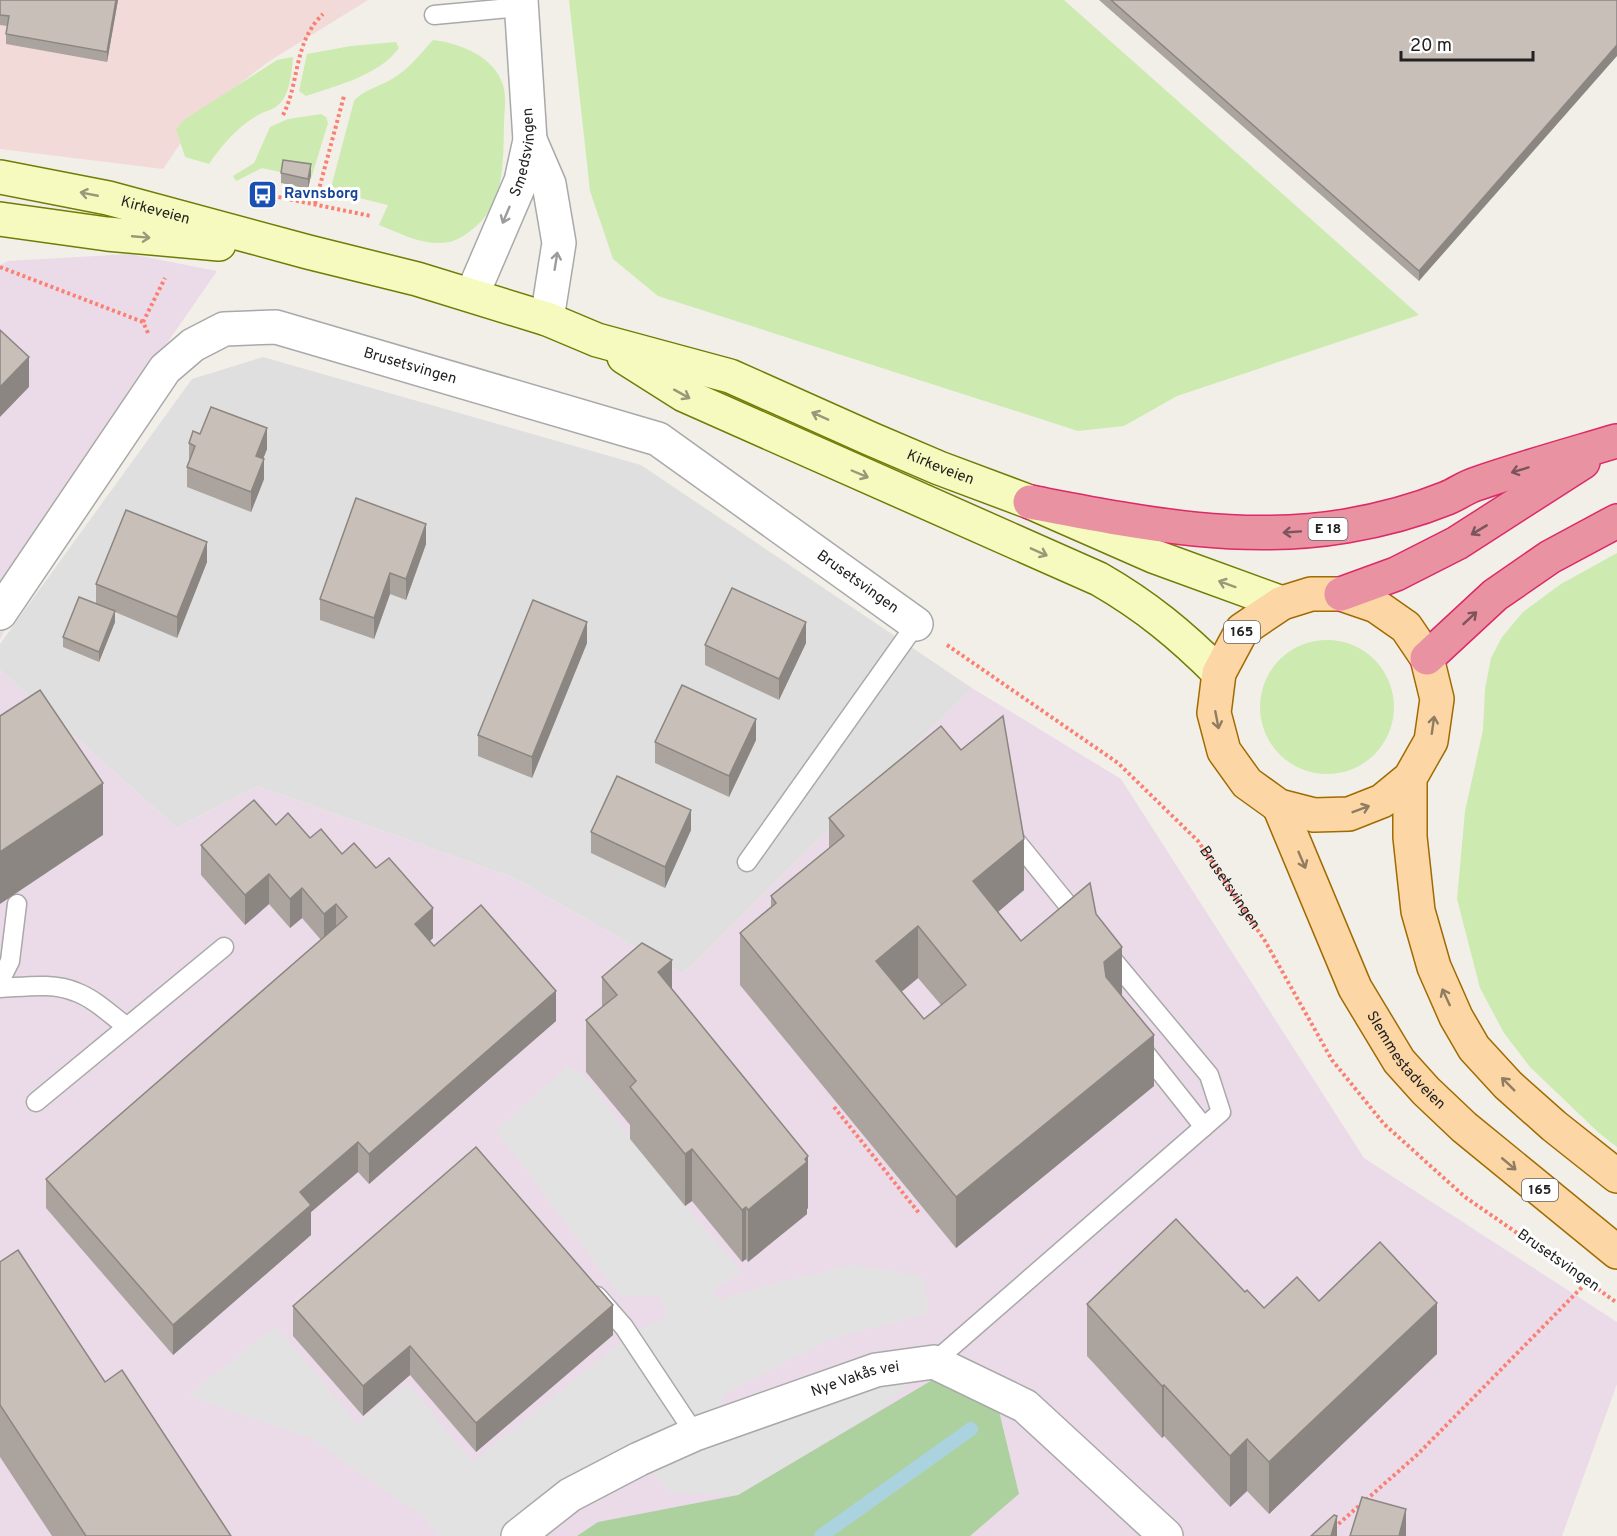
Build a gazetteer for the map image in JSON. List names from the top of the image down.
{
  "streets": {
    "highway": ["E 18"],
    "main road": ["Kirkeveien", "165", "Slemmestadveien"],
    "street": ["Smedsvingen", "Brusetsvingen", "Nye Vakås vei"]
  },
  "crossings": [
    ["Smedsvingen", "Kirkeveien"],
    ["Kirkeveien", "E 18"],
    ["Kirkeveien", "165"],
    ["E 18", "165"],
    ["165", "Slemmestadveien"]
  ],
  "one_way": ["Smedsvingen"],
  "places": {
    "bus stop": ["Ravnsborg"]
  },
  "scale_bar": "20 m"
}
